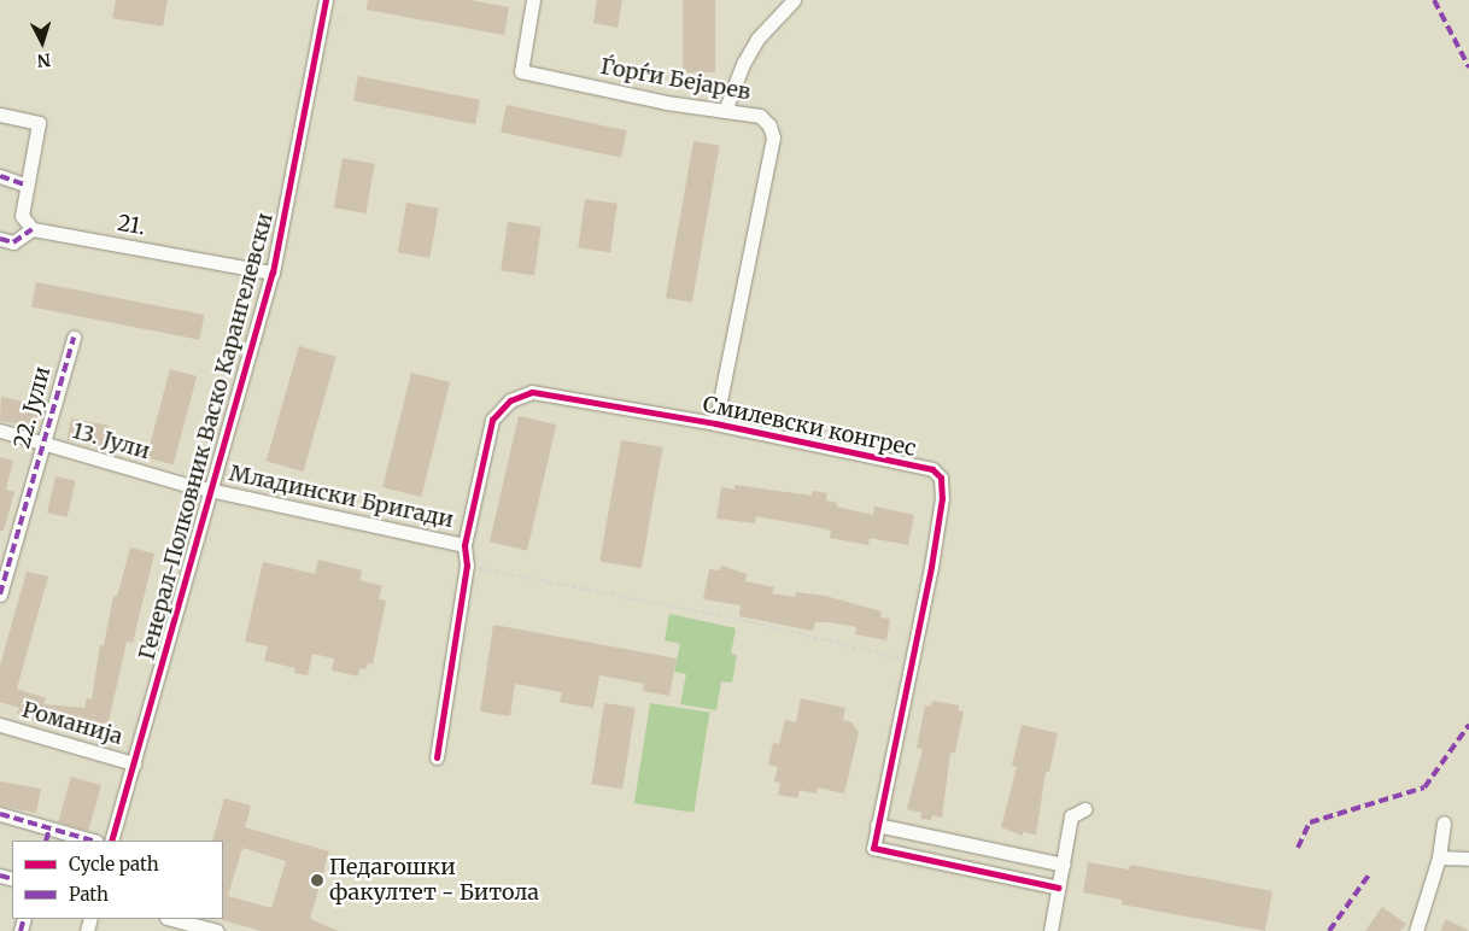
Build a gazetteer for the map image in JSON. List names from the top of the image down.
{
  "streets": {
    "street": [
      "Ѓорѓи Бејарев",
      "21.",
      "22. Јули",
      "Смилевски конгрес",
      "Генерал-Полковник Васко Карангелевски",
      "13. Јули",
      "Младински Бригади",
      "Романија"
    ]
  },
  "crossings": [
    ["Ѓорѓи Бејарев", "Смилевски конгрес"],
    ["21.", "Генерал-Полковник Васко Карангелевски"],
    ["22. Јули", "13. Јули"],
    ["Смилевски конгрес", "Младински Бригади"],
    ["Генерал-Полковник Васко Карангелевски", "13. Јули"],
    ["Генерал-Полковник Васко Карангелевски", "Младински Бригади"],
    ["Генерал-Полковник Васко Карангелевски", "Романија"],
    ["13. Јули", "Младински Бригади"]
  ],
  "places": ["Педагошки факултет - Битола"],
  "legend": ["Cycle path", "Path"],
  "north": "bottom"
}
